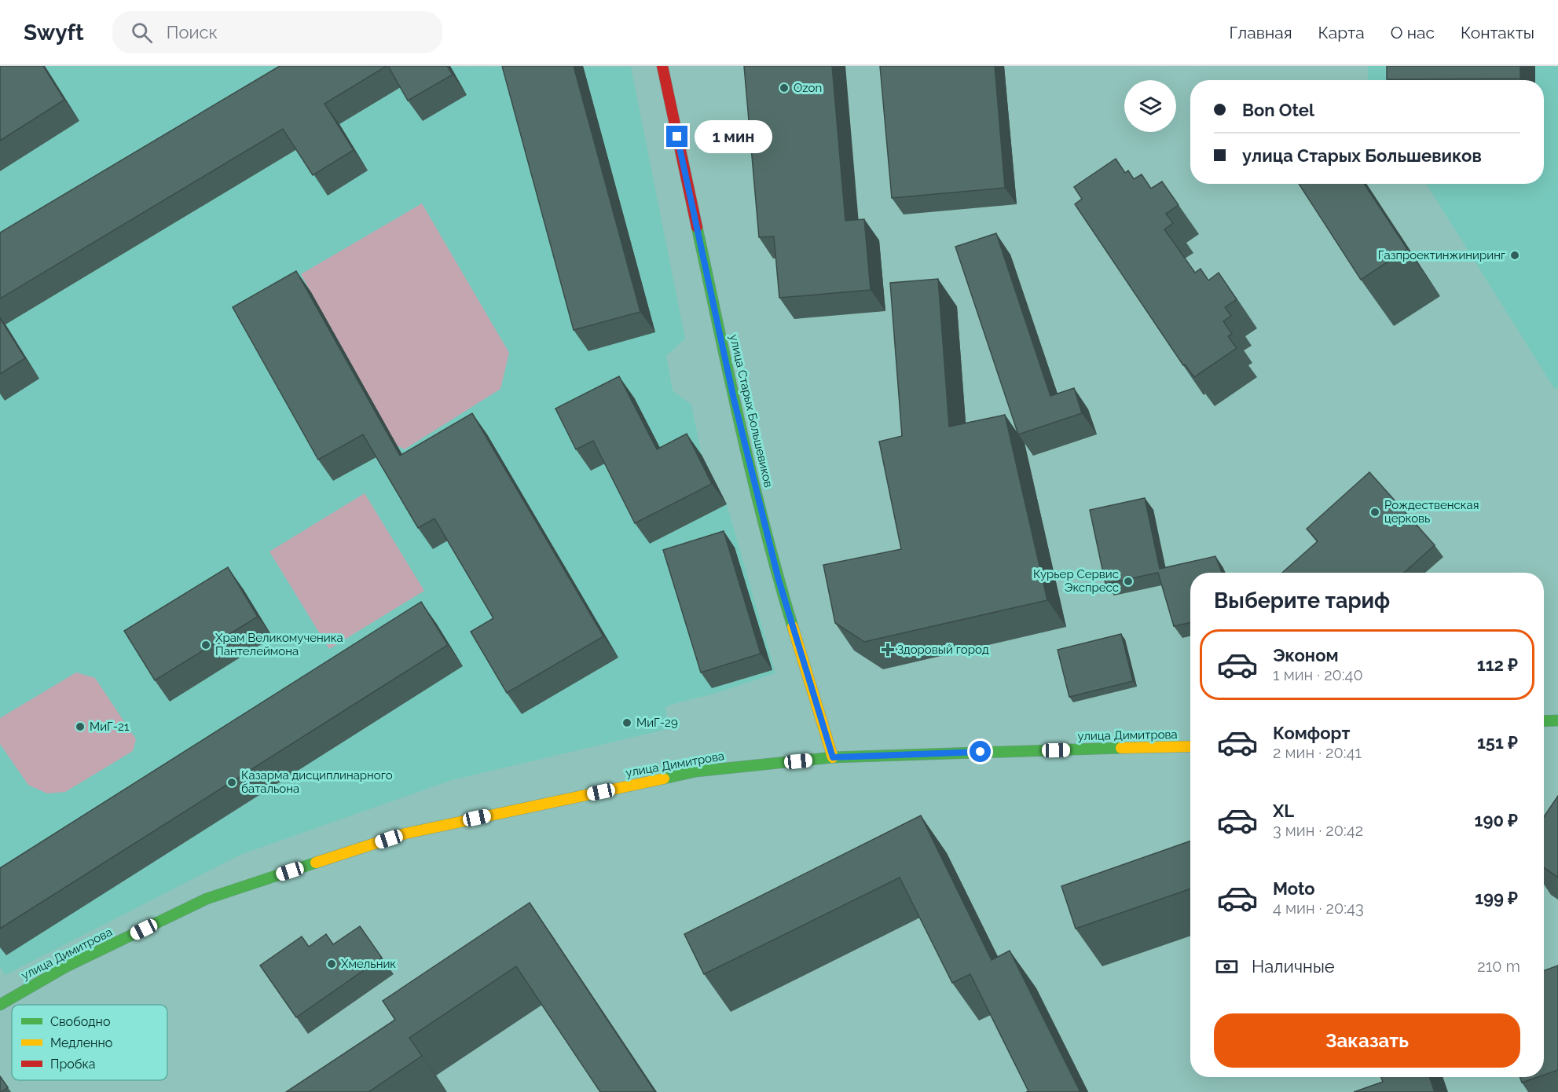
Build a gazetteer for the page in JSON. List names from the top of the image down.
{
  "streets": {
    "street": ["улица Старых Большевиков", "улица Димитрова"]
  },
  "crossings": [
    ["улица Старых Большевиков", "улица Димитрова"]
  ],
  "places": {
    "other": [
      "Ozon",
      "Газпроектинжиниринг",
      "Рождественская церковь",
      "Курьер Сервис Экспресс",
      "Храм Великомученика Пантелеймона",
      "МиГ-29",
      "МиГ-21",
      "Казарма дисциплинарного батальона",
      "Хмельник"
    ],
    "health": ["Здоровый город"]
  },
  "legend": ["Свободно", "Медленно", "Пробка"],
  "page": {
    "header": "Swyft",
    "search": "Поиск",
    "nav": [
      "Главная",
      "Карта",
      "О нас",
      "Контакты"
    ],
    "banner": ["Bon Otel", "улица Старых Большевиков"],
    "bubble": "1 мин",
    "heading": "Выберите тариф",
    "list": [
      {
        "name": "Эконом",
        "note": "1 мин · 20:40",
        "value": "112 ₽"
      },
      {
        "name": "Комфорт",
        "note": "2 мин · 20:41",
        "value": "151 ₽"
      },
      {
        "name": "XL",
        "note": "3 мин · 20:42",
        "value": "190 ₽"
      },
      {
        "name": "Moto",
        "note": "4 мин · 20:43",
        "value": "199 ₽"
      }
    ],
    "pay": ["Наличные", "210 m"],
    "buttons": "Заказать"
  }
}
